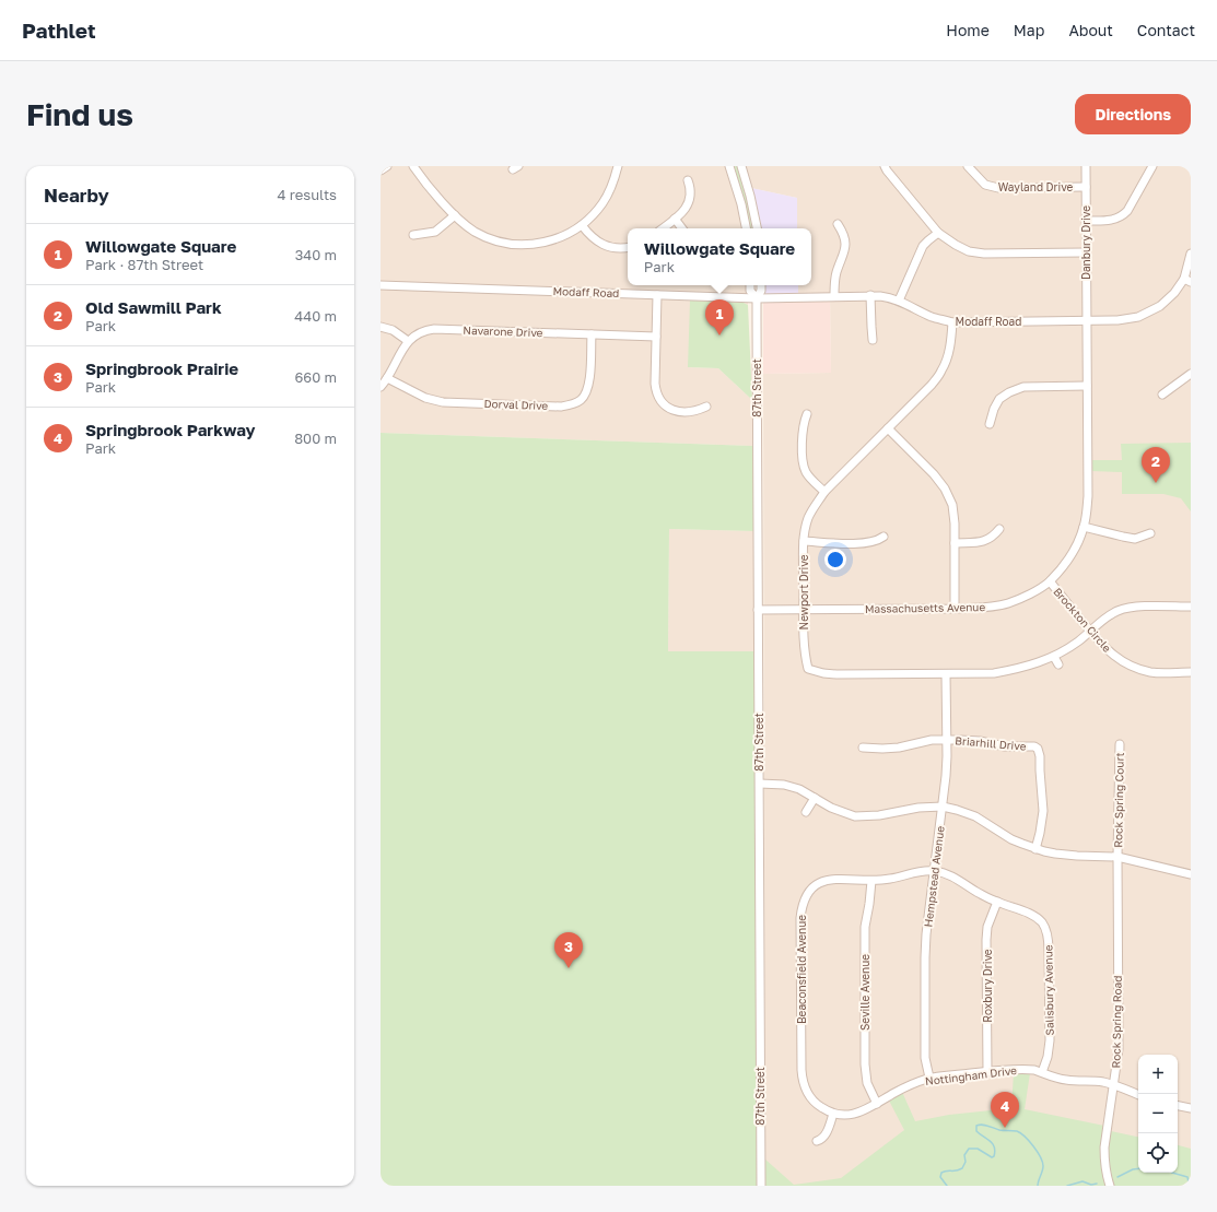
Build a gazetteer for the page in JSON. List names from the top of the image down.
{
  "streets": {
    "street": [
      "Wayland Drive",
      "Danbury Drive",
      "Modaff Road",
      "Navarone Drive",
      "87th Street",
      "Dorval Drive",
      "Newport Drive",
      "Massachusetts Avenue",
      "Brockton Circle",
      "Briarhill Drive",
      "Rock Spring Court",
      "Hempstead Avenue",
      "Beaconsfield Avenue",
      "Roxbury Drive",
      "Salisbury Avenue",
      "Seville Avenue",
      "Rock Spring Road",
      "Nottingham Drive"
    ]
  },
  "crossings": [
    ["Wayland Drive", "Danbury Drive"],
    ["Danbury Drive", "Modaff Road"],
    ["Danbury Drive", "Massachusetts Avenue"],
    ["Modaff Road", "87th Street"],
    ["Modaff Road", "Newport Drive"],
    ["Modaff Road", "Massachusetts Avenue"],
    ["Navarone Drive", "Dorval Drive"],
    ["87th Street", "Massachusetts Avenue"],
    ["Newport Drive", "Massachusetts Avenue"],
    ["Newport Drive", "Brockton Circle"],
    ["Newport Drive", "Hempstead Avenue"],
    ["Massachusetts Avenue", "Brockton Circle"],
    ["Briarhill Drive", "Hempstead Avenue"],
    ["Rock Spring Court", "Rock Spring Road"],
    ["Hempstead Avenue", "Beaconsfield Avenue"],
    ["Hempstead Avenue", "Salisbury Avenue"],
    ["Hempstead Avenue", "Nottingham Drive"],
    ["Beaconsfield Avenue", "Salisbury Avenue"],
    ["Beaconsfield Avenue", "Seville Avenue"],
    ["Beaconsfield Avenue", "Nottingham Drive"],
    ["Roxbury Drive", "Salisbury Avenue"],
    ["Roxbury Drive", "Nottingham Drive"],
    ["Salisbury Avenue", "Nottingham Drive"],
    ["Seville Avenue", "Nottingham Drive"],
    ["Rock Spring Road", "Nottingham Drive"]
  ],
  "page": {
    "header": "Pathlet",
    "nav": [
      "Home",
      "Map",
      "About",
      "Contact"
    ],
    "buttons": "Directions",
    "title": "Find us",
    "heading": ["Nearby", "4 results"],
    "list": [
      {
        "mark": "1",
        "name": "Willowgate Square",
        "note": "Park · 87th Street",
        "value": "340 m"
      },
      {
        "mark": "2",
        "name": "Old Sawmill Park",
        "note": "Park",
        "value": "440 m"
      },
      {
        "mark": "3",
        "name": "Springbrook Prairie",
        "note": "Park",
        "value": "660 m"
      },
      {
        "mark": "4",
        "name": "Springbrook Parkway",
        "note": "Park",
        "value": "800 m"
      }
    ],
    "popup": ["Willowgate Square", "Park"],
    "pins": [
      "1",
      "2",
      "3",
      "4"
    ],
    "map_buttons": ["+", "−"]
  }
}
